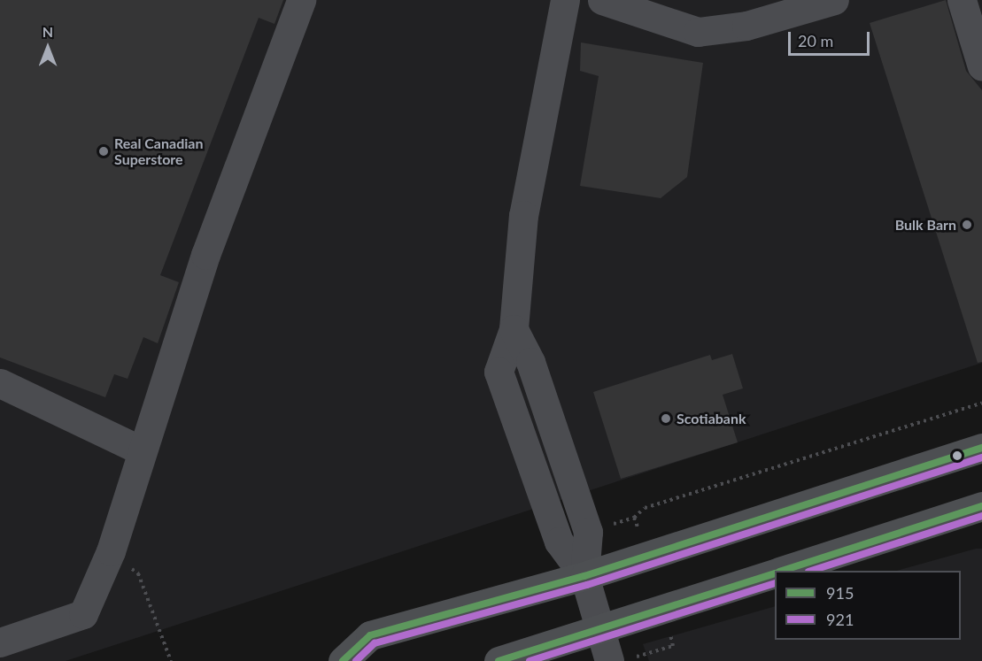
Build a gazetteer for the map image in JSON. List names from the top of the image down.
{
  "places": ["Real Canadian Superstore", "Bulk Barn", "Scotiabank"],
  "lines": ["transit line 915", "transit line 921"],
  "legend": ["915", "921"],
  "scale_bar": "20 m",
  "north": "top"
}
